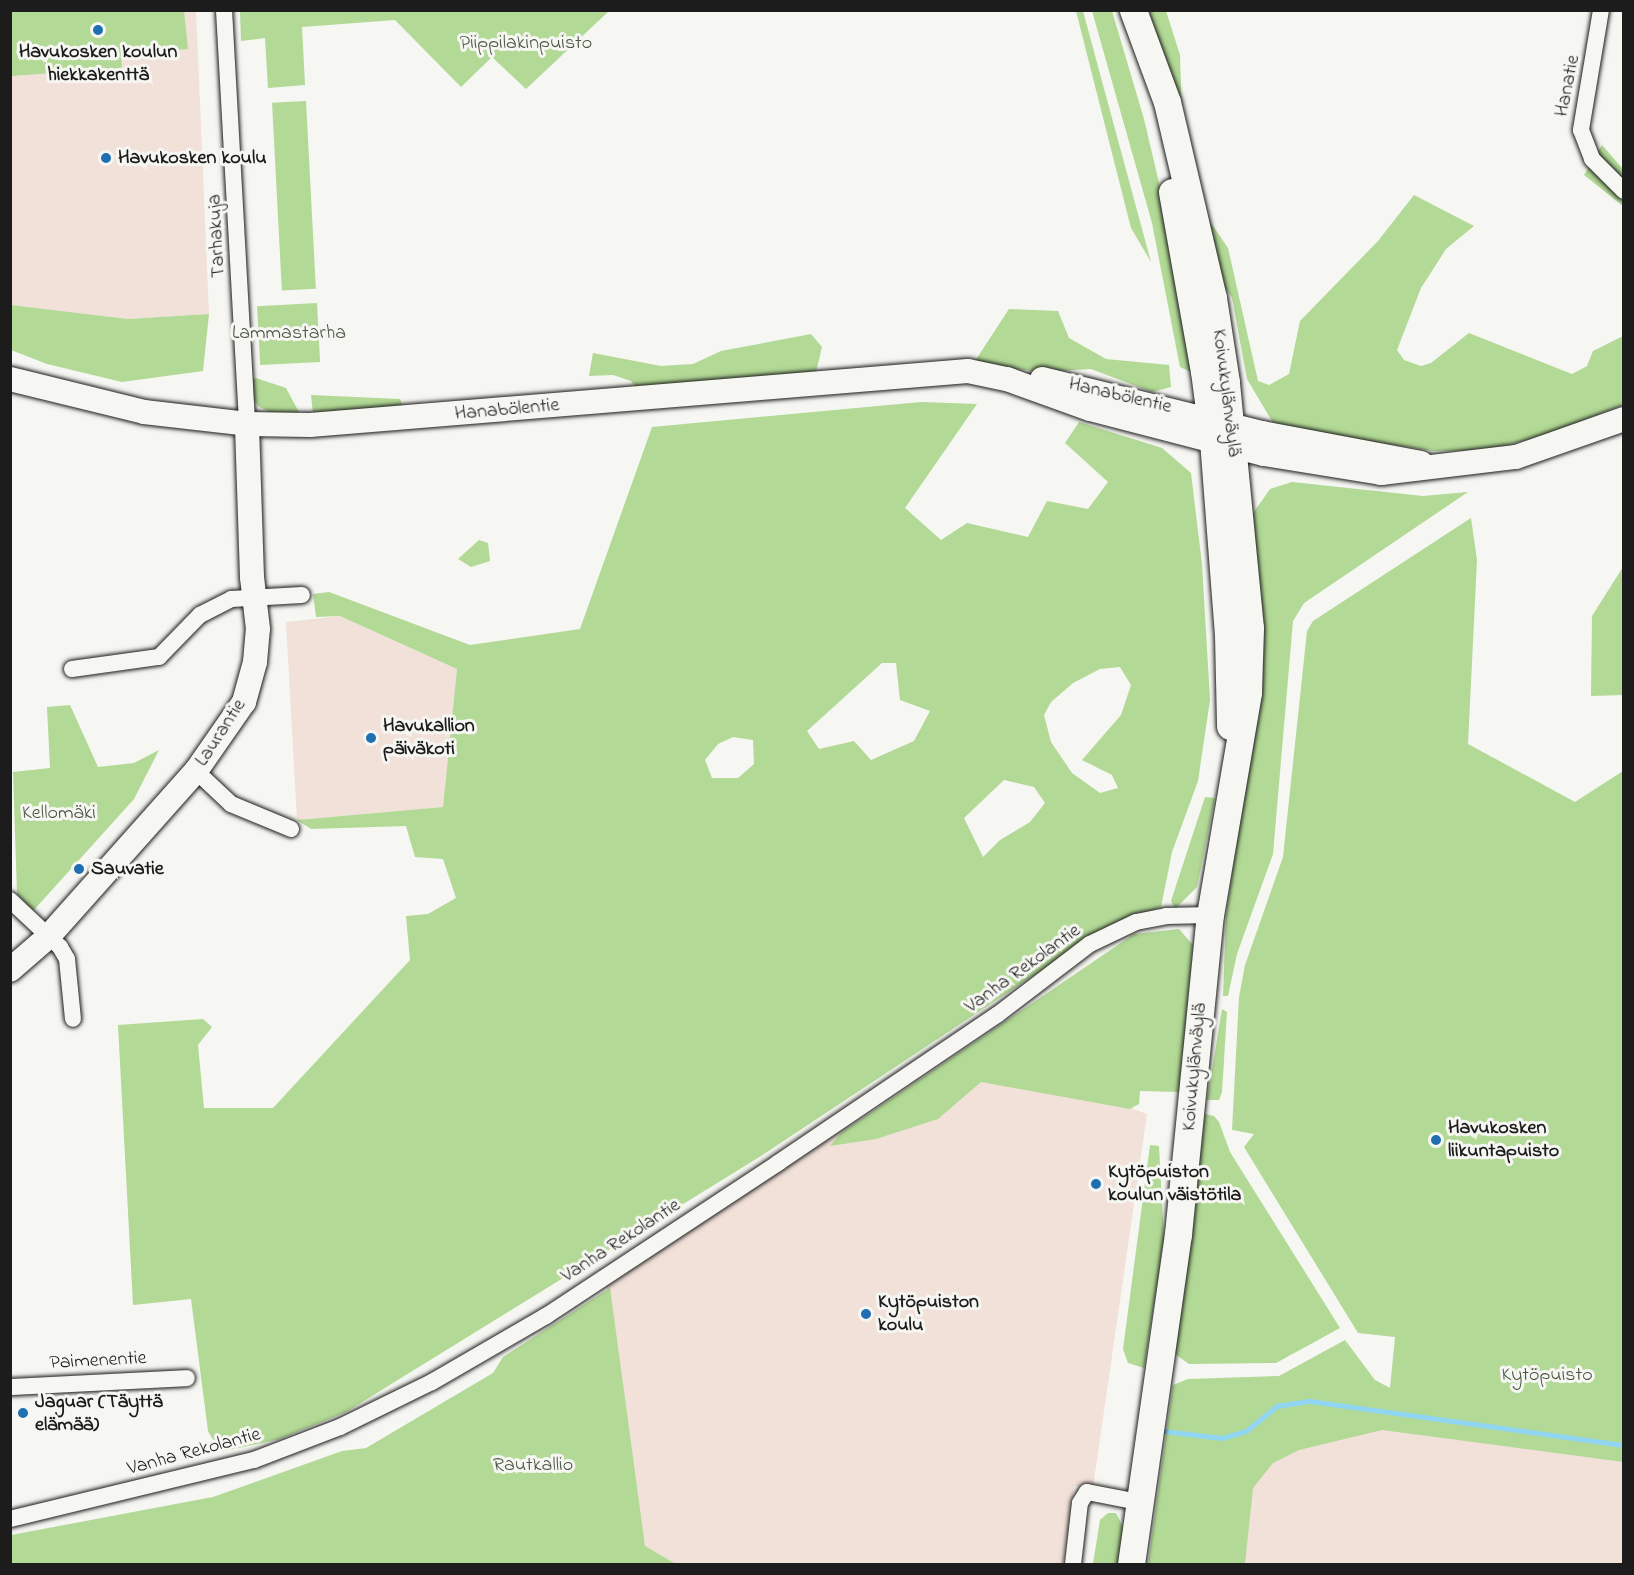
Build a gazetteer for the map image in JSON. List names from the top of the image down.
{
  "streets": {
    "main road": ["Koivukylänväylä", "Hanabölentie", "Laurantie"],
    "street": [
      "Hanatie",
      "Tarhakuja",
      "Vanha Rekolantie",
      "Paimenentie"
    ]
  },
  "crossings": [
    ["Tarhakuja", "Hanabölentie"],
    ["Tarhakuja", "Laurantie"],
    ["Koivukylänväylä", "Hanabölentie"],
    ["Koivukylänväylä", "Vanha Rekolantie"],
    ["Hanabölentie", "Laurantie"]
  ],
  "parks": [
    "Piippilakinpuisto",
    "Lammastarha",
    "Kellomäki",
    "Kytöpuisto",
    "Rautkallio"
  ],
  "places": [
    "Havukosken koulun hiekkakenttä",
    "Havukosken koulu",
    "Havukallion päiväkoti",
    "Sauvatie",
    "Havukosken liikuntapuisto",
    "Kytöpuiston koulun väistötila",
    "Kytöpuiston koulu",
    "Jaguar (Täyttä elämää)"
  ]
}
